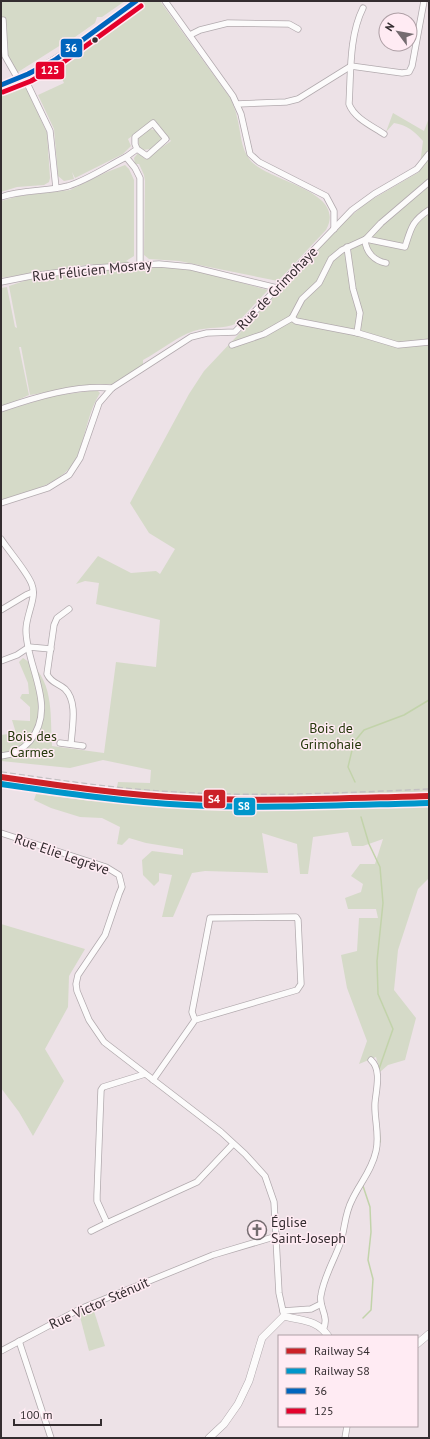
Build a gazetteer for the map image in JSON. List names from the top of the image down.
{
  "streets": {
    "street": [
      "Rue Félicien Mosray",
      "Rue de Grimohaye",
      "Rue Elie Legrève",
      "Rue Victor Sténuit"
    ]
  },
  "crossings": [
    ["Rue Félicien Mosray", "Rue de Grimohaye"],
    ["Rue Elie Legrève", "Rue Victor Sténuit"]
  ],
  "parks": ["Bois de Grimohaie", "Bois des Carmes"],
  "places": {
    "church": ["Église Saint-Joseph"]
  },
  "lines": [
    "transit line 36",
    "transit line 125",
    "rail line S4",
    "rail line S8"
  ],
  "legend": [
    "Railway S4",
    "Railway S8",
    "36",
    "125"
  ],
  "scale_bar": "100 m",
  "north": "top left"
}
